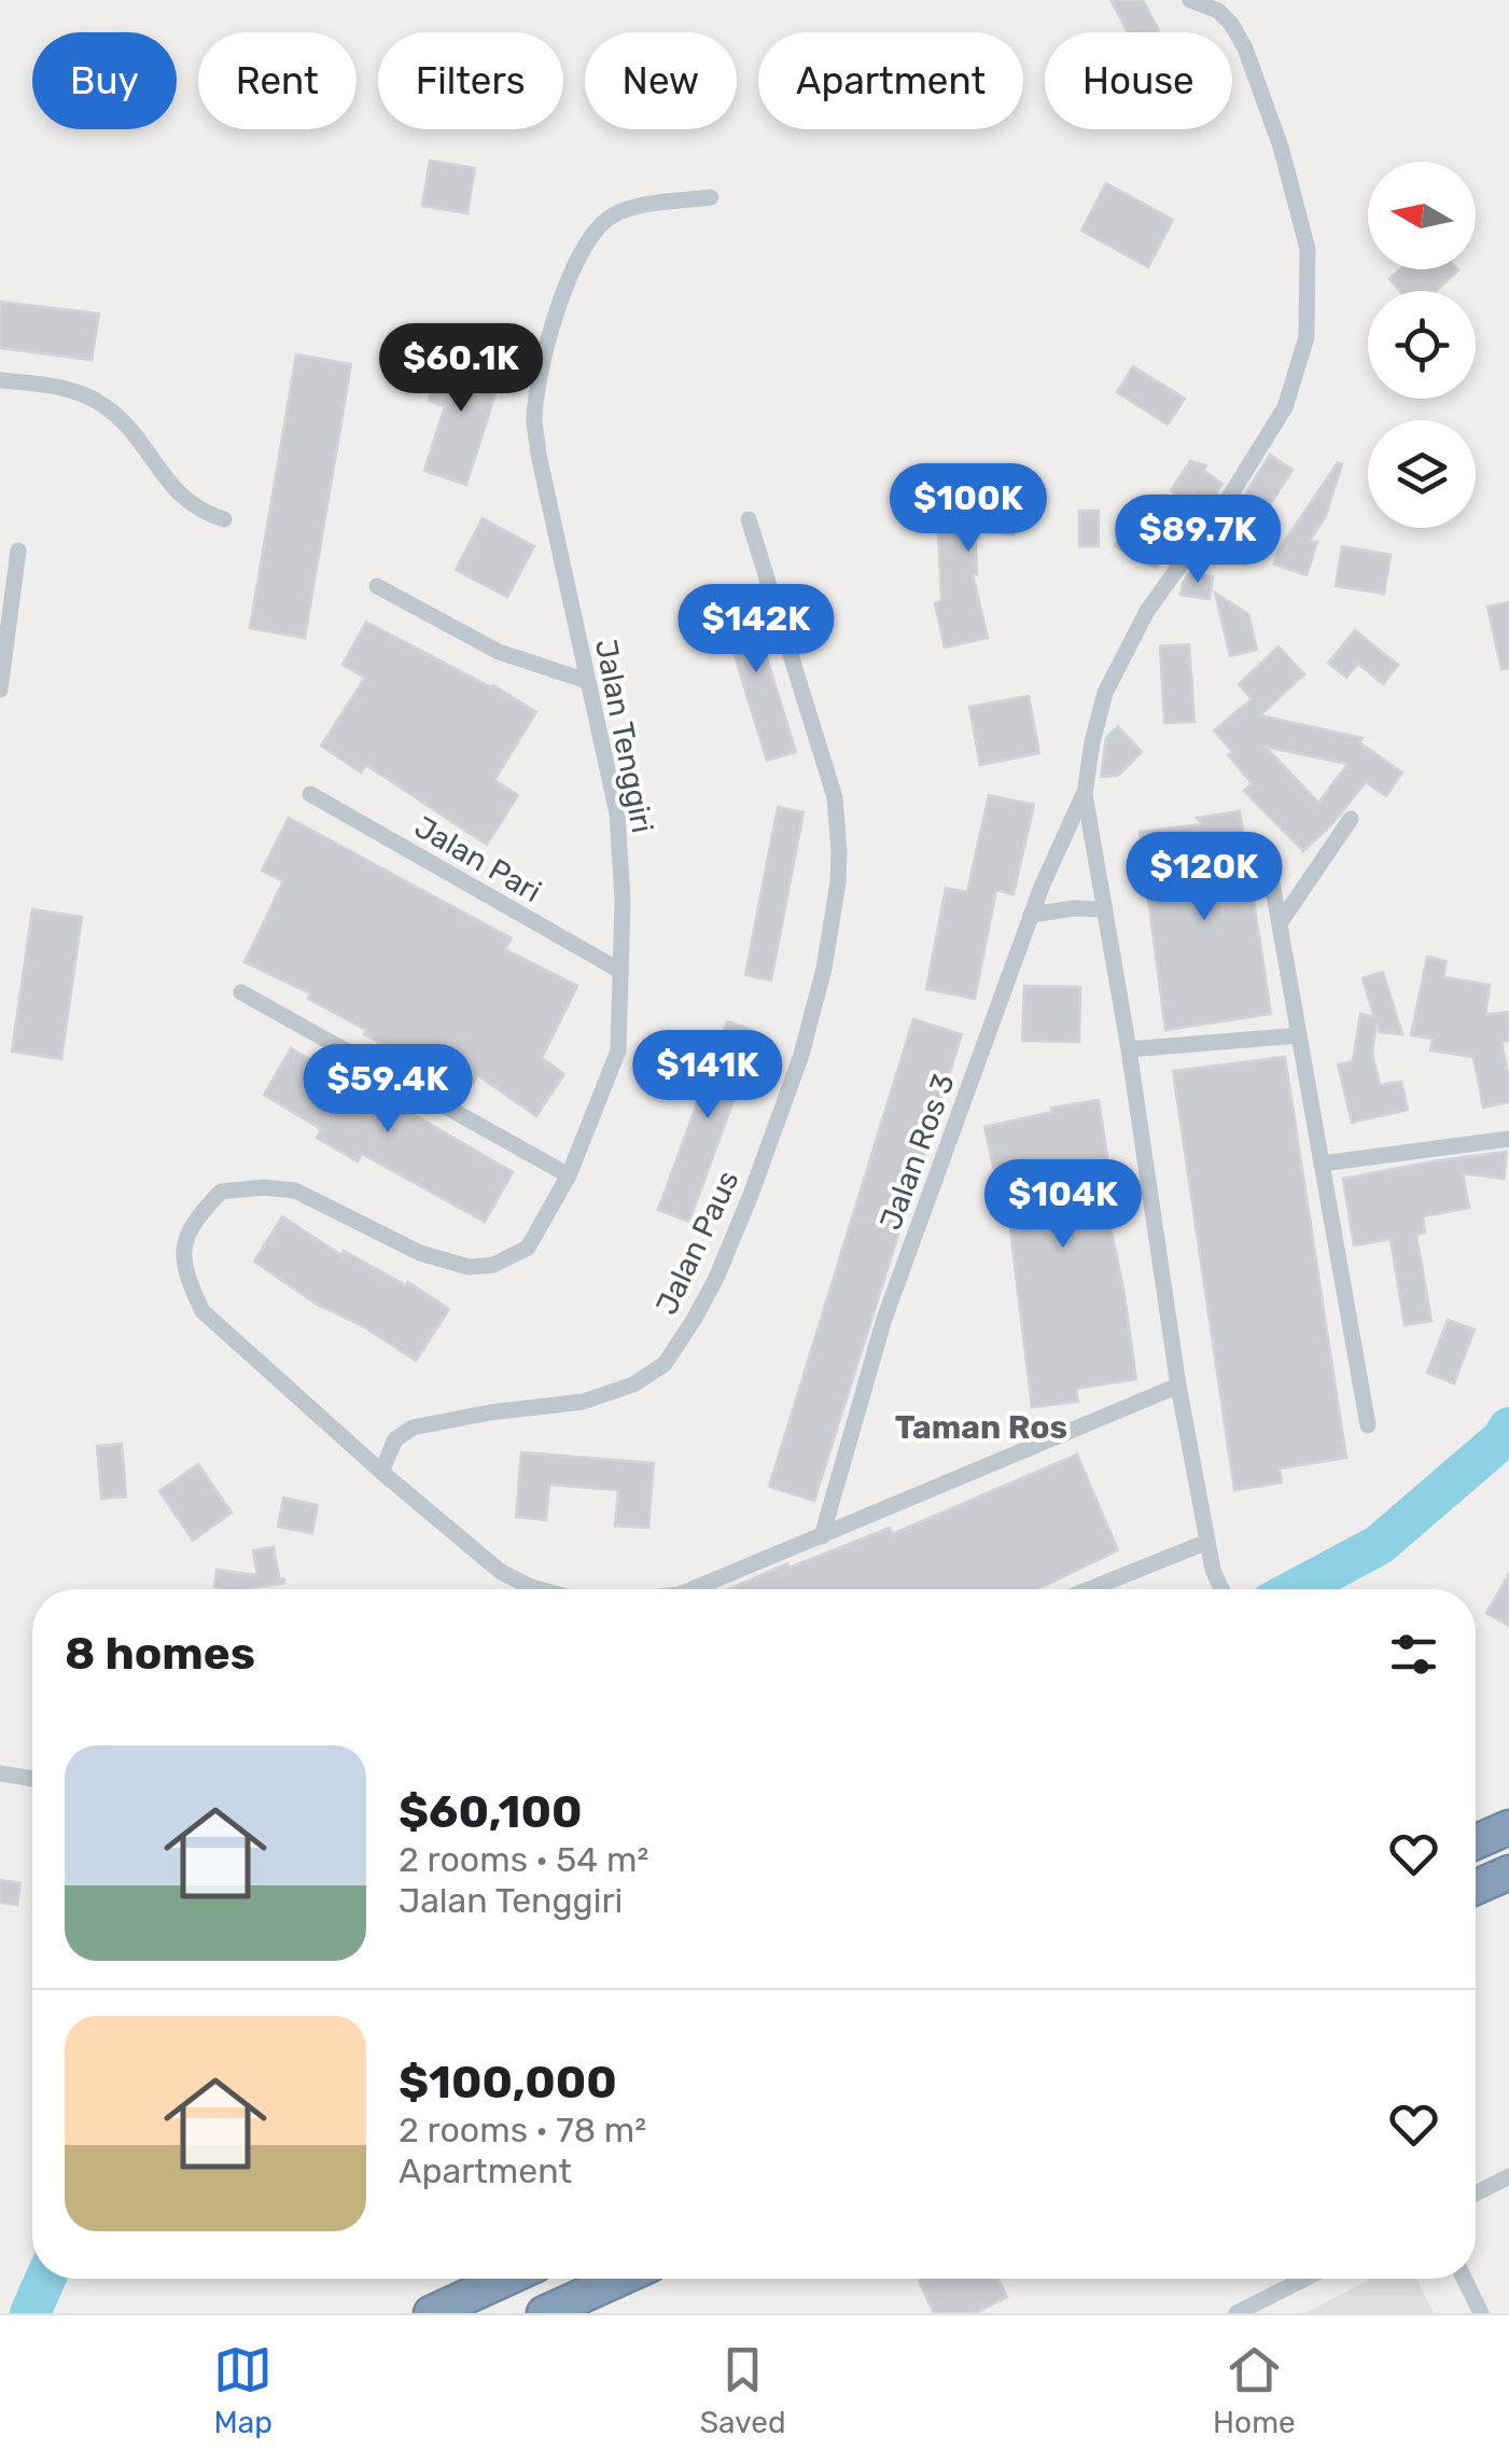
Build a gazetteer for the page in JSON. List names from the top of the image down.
{
  "streets": {
    "street": [
      "Jalan Tenggiri",
      "Jalan Pari",
      "Jalan Ros 3",
      "Jalan Paus"
    ]
  },
  "crossings": [
    ["Jalan Tenggiri", "Jalan Pari"],
    ["Jalan Tenggiri", "Jalan Paus"]
  ],
  "districts": ["Taman Ros"],
  "north": "left",
  "page": {
    "chip": [
      "Buy",
      "Rent",
      "Filters",
      "New",
      "Apartment",
      "House"
    ],
    "price": [
      "$60.1K",
      "$100K",
      "$89.7K",
      "$142K",
      "$120K",
      "$141K",
      "$59.4K",
      "$104K"
    ],
    "heading": "8 homes",
    "list": [
      {
        "name": "$60,100",
        "note": "2 rooms · 54 m² · Jalan Tenggiri"
      },
      {
        "name": "$100,000",
        "note": "2 rooms · 78 m² · Apartment"
      }
    ],
    "tabs": ["Map", "Saved", "Home"]
  }
}
